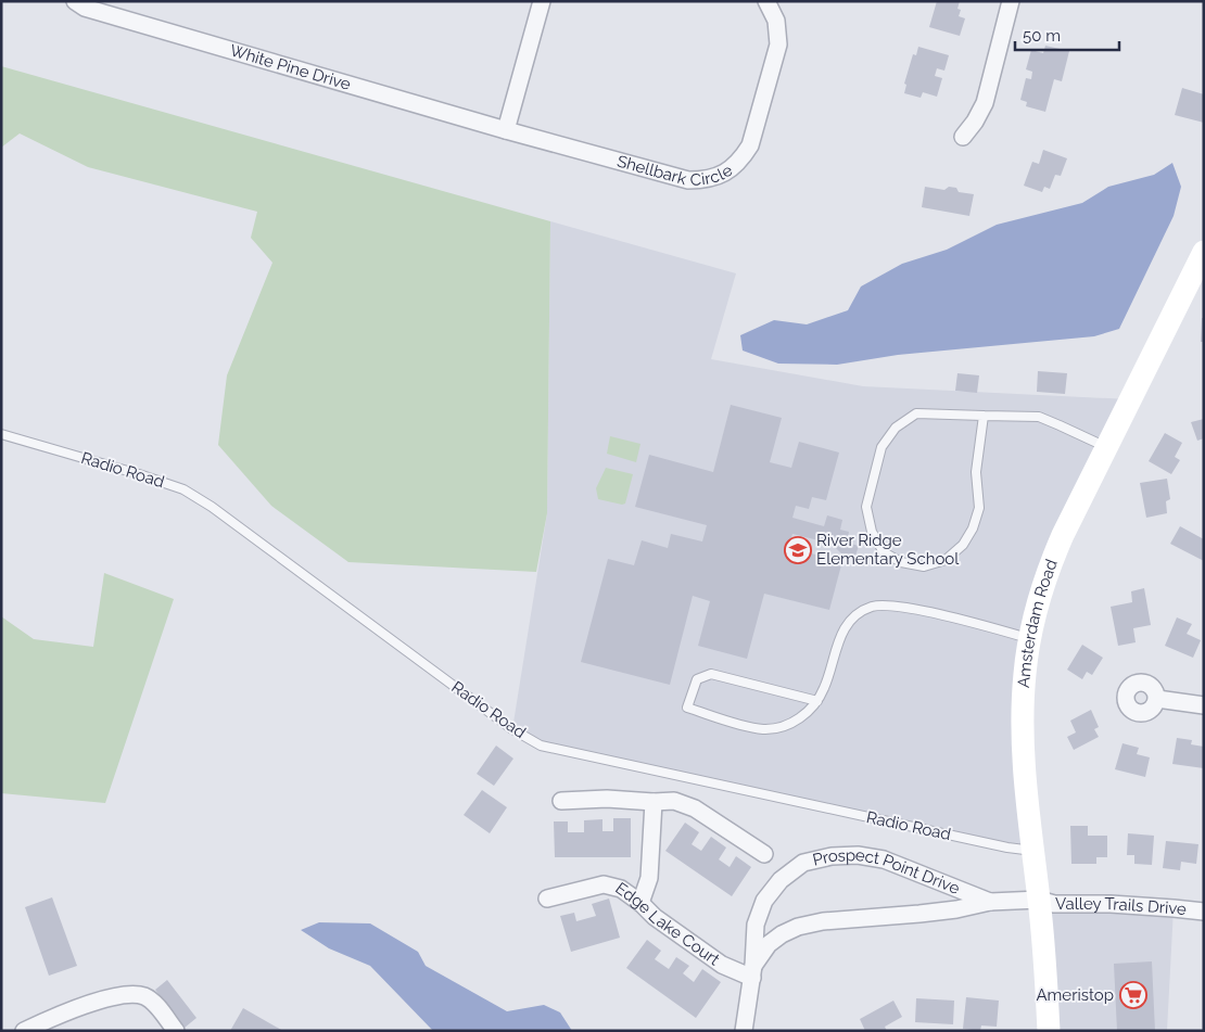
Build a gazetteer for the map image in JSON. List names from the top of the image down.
{
  "streets": {
    "main road": ["Amsterdam Road"],
    "street": [
      "White Pine Drive",
      "Shellbark Circle",
      "Prospect Point Drive",
      "Valley Trails Drive",
      "Edge Lake Court"
    ],
    "lane": ["Radio Road"]
  },
  "crossings": [
    ["White Pine Drive", "Shellbark Circle"],
    ["Radio Road", "Amsterdam Road"],
    ["Amsterdam Road", "Prospect Point Drive"],
    ["Amsterdam Road", "Valley Trails Drive"],
    ["Prospect Point Drive", "Valley Trails Drive"],
    ["Prospect Point Drive", "Edge Lake Court"]
  ],
  "places": {
    "school or university": ["River Ridge Elementary School"],
    "supermarket": ["Ameristop"]
  },
  "scale_bar": "50 m"
}
